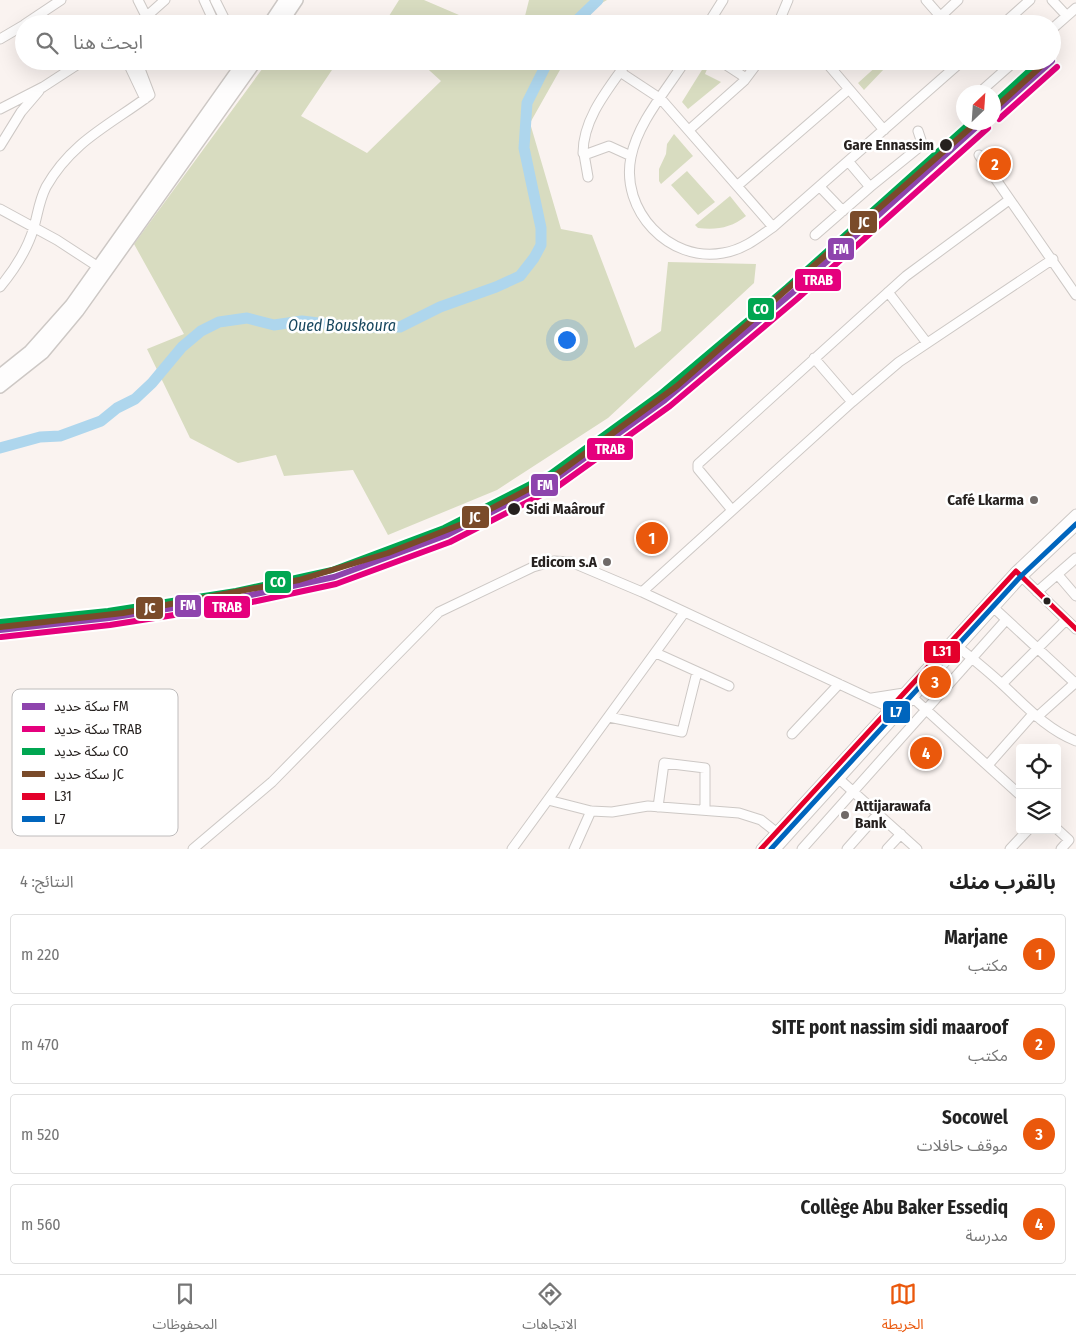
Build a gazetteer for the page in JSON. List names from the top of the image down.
{
  "water": ["Oued Bouskoura"],
  "places": [
    "Gare Ennassim",
    "Café Lkarma",
    "Sidi Maârouf",
    "Edicom s.A",
    "Attijarawafa Bank"
  ],
  "lines": [
    "rail line FM",
    "rail line TRAB",
    "rail line CO",
    "rail line JC",
    "transit line L7",
    "transit line L31"
  ],
  "legend": [
    "سكة حديد FM",
    "سكة حديد TRAB",
    "سكة حديد CO",
    "سكة حديد JC",
    "L31",
    "L7"
  ],
  "north": "top right",
  "page": {
    "search": "ابحث هنا",
    "pins": [
      "2",
      "1",
      "3",
      "4"
    ],
    "heading": ["بالقرب منك", "النتائج: 4"],
    "list": [
      {
        "mark": "1",
        "name": "Marjane",
        "note": "مكتب",
        "value": "220 m"
      },
      {
        "mark": "2",
        "name": "SITE pont nassim sidi maaroof",
        "note": "مكتب",
        "value": "470 m"
      },
      {
        "mark": "3",
        "name": "Socowel",
        "note": "موقف حافلات",
        "value": "520 m"
      },
      {
        "mark": "4",
        "name": "Collège Abu Baker Essediq",
        "note": "مدرسة",
        "value": "560 m"
      }
    ],
    "nav": ["الخريطة", "الاتجاهات", "المحفوظات"]
  }
}
